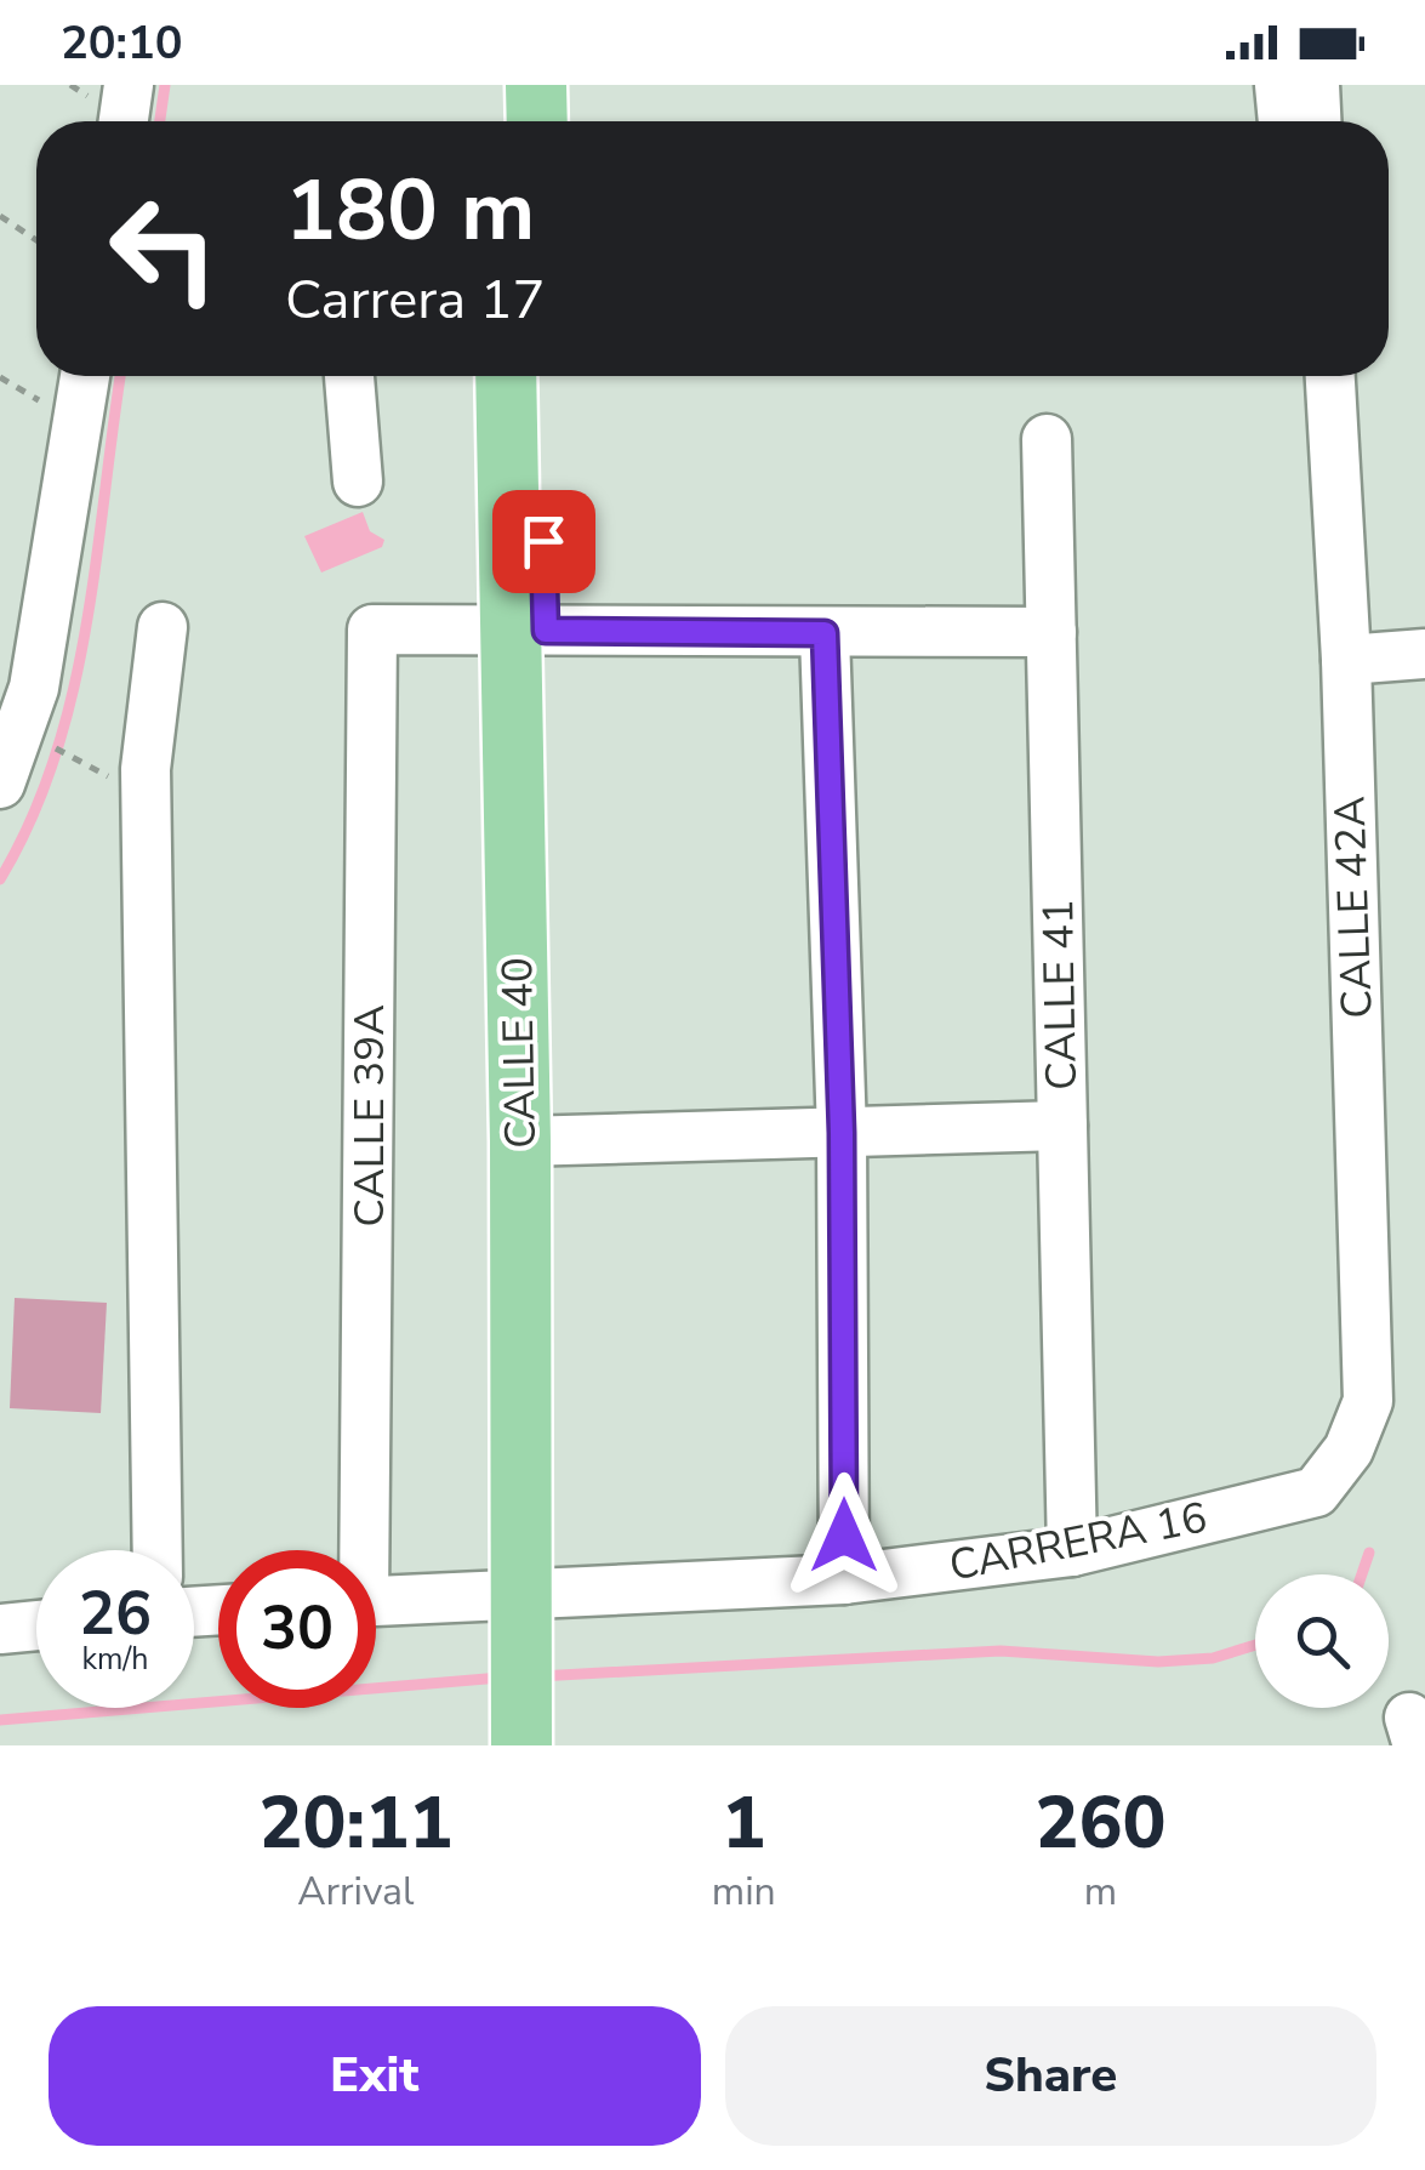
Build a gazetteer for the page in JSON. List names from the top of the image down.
{
  "streets": {
    "main road": ["CALLE 40"],
    "street": [
      "CALLE 42A",
      "CALLE 41",
      "CALLE 39A",
      "CARRERA 16"
    ]
  },
  "crossings": [
    ["CALLE 42A", "CARRERA 16"],
    ["CALLE 41", "CARRERA 16"],
    ["CALLE 40", "CALLE 39A"],
    ["CALLE 40", "CARRERA 16"]
  ],
  "page": {
    "status": "20:10",
    "turn": ["180 m", "Carrera 17"],
    "speed": "26 km/h",
    "limit": "30",
    "eta": [
      "20:11",
      "Arrival",
      "1",
      "min",
      "260",
      "m"
    ],
    "buttons": ["Exit", "Share"]
  }
}
